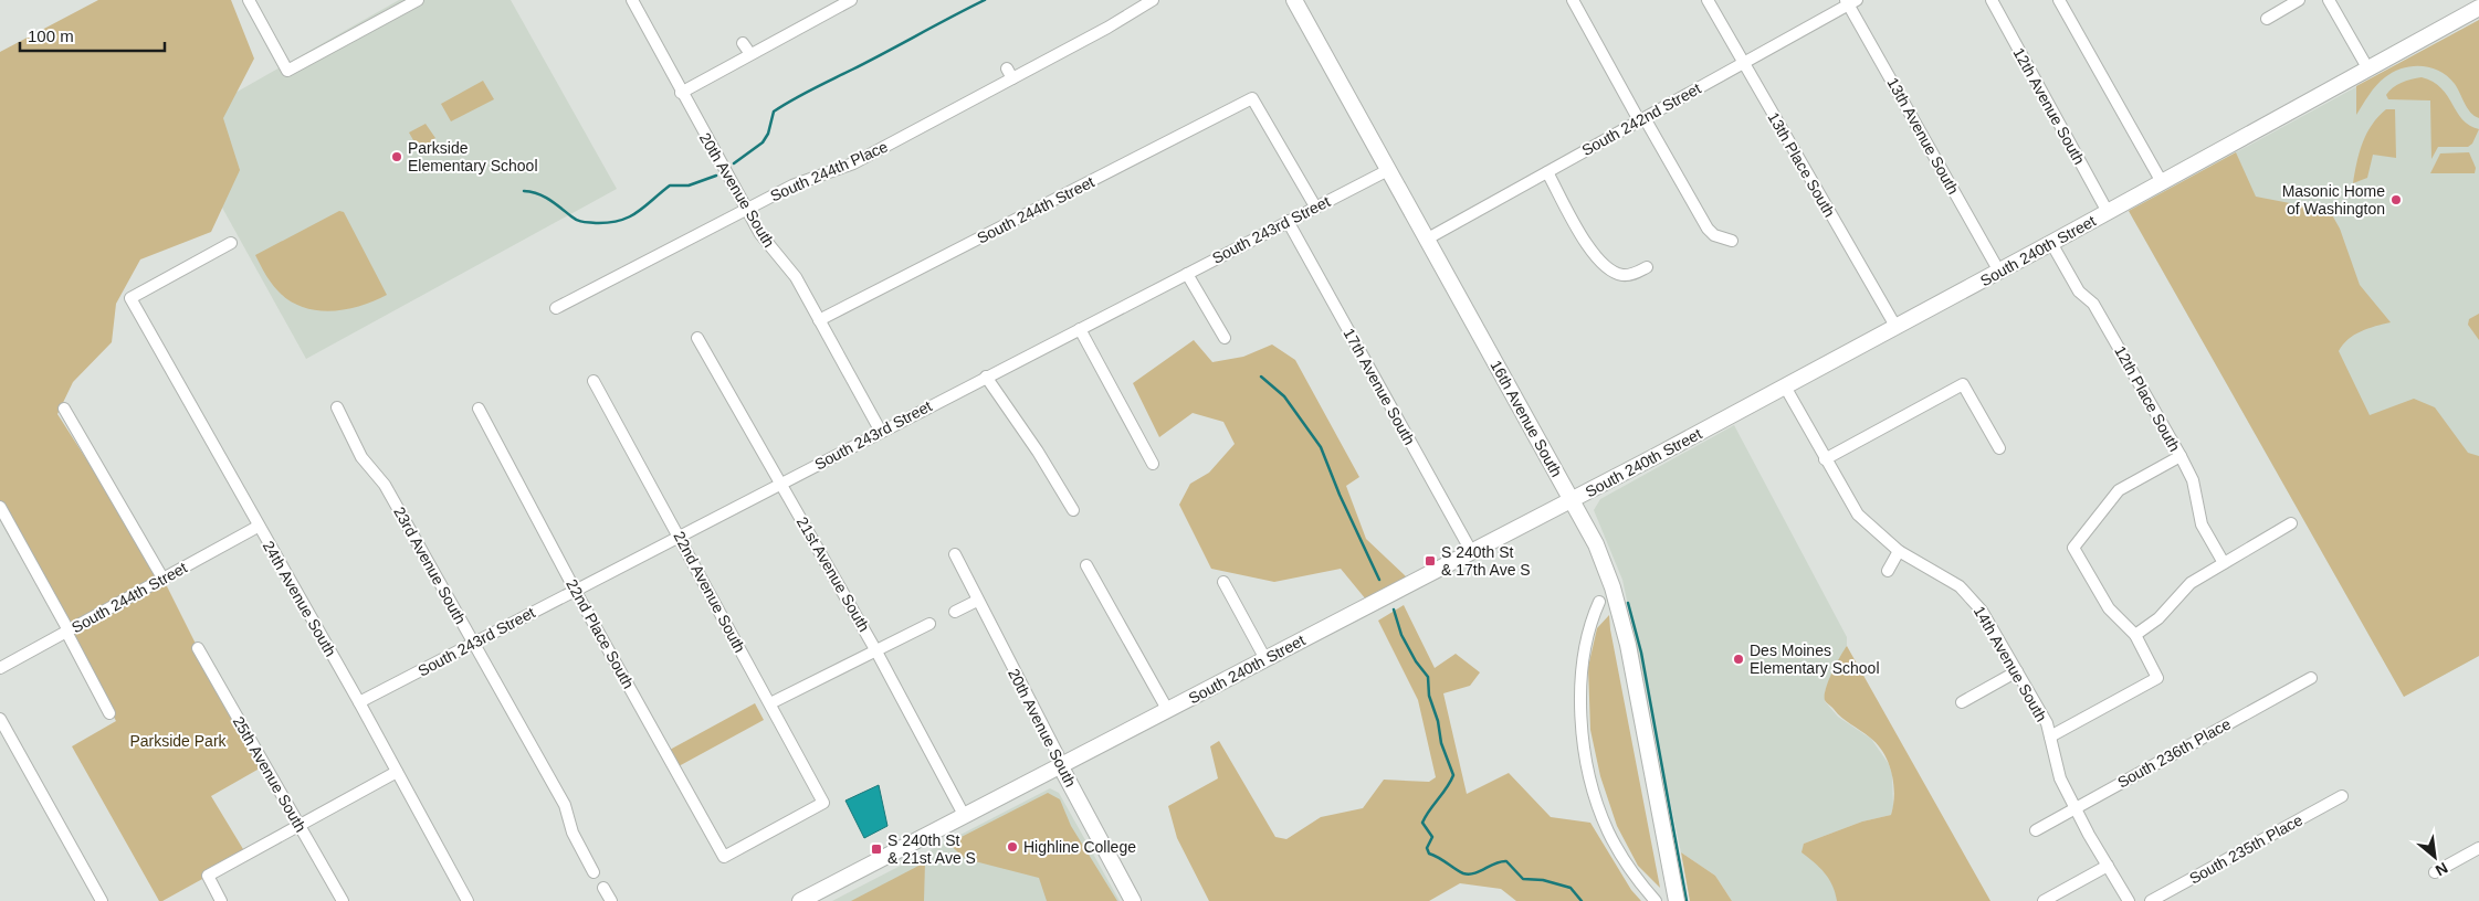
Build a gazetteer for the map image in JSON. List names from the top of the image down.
{
  "streets": {
    "main road": ["20th Avenue South", "South 240th Street", "16th Avenue South"],
    "street": [
      "12th Avenue South",
      "South 242nd Street",
      "13th Avenue South",
      "13th Place South",
      "South 244th Place",
      "South 244th Street",
      "South 243rd Street",
      "17th Avenue South",
      "12th Place South",
      "23rd Avenue South",
      "21st Avenue South",
      "22nd Avenue South",
      "24th Avenue South",
      "22nd Place South",
      "14th Avenue South",
      "South 236th Place",
      "25th Avenue South",
      "South 235th Place"
    ]
  },
  "crossings": [
    ["12th Avenue South", "South 240th Street"],
    ["South 242nd Street", "13th Avenue South"],
    ["South 242nd Street", "13th Place South"],
    ["South 242nd Street", "16th Avenue South"],
    ["13th Avenue South", "South 240th Street"],
    ["13th Place South", "South 240th Street"],
    ["South 244th Place", "20th Avenue South"],
    ["20th Avenue South", "South 244th Street"],
    ["20th Avenue South", "South 243rd Street"],
    ["20th Avenue South", "South 240th Street"],
    ["South 244th Street", "South 243rd Street"],
    ["South 244th Street", "24th Avenue South"],
    ["South 243rd Street", "17th Avenue South"],
    ["South 243rd Street", "16th Avenue South"],
    ["South 243rd Street", "23rd Avenue South"],
    ["South 243rd Street", "21st Avenue South"],
    ["South 243rd Street", "22nd Avenue South"],
    ["South 243rd Street", "24th Avenue South"],
    ["South 243rd Street", "22nd Place South"],
    ["South 240th Street", "17th Avenue South"],
    ["South 240th Street", "12th Place South"],
    ["South 240th Street", "16th Avenue South"],
    ["South 240th Street", "21st Avenue South"],
    ["South 240th Street", "14th Avenue South"],
    ["22nd Avenue South", "22nd Place South"],
    ["14th Avenue South", "South 236th Place"]
  ],
  "parks": ["Parkside Park"],
  "places": {
    "other": [
      "Parkside Elementary School",
      "Masonic Home of Washington",
      "Des Moines Elementary School",
      "Highline College"
    ],
    "transit": ["S 240th St & 17th Ave S", "S 240th St & 21st Ave S"]
  },
  "scale_bar": "100 m",
  "north": "bottom right"
}
